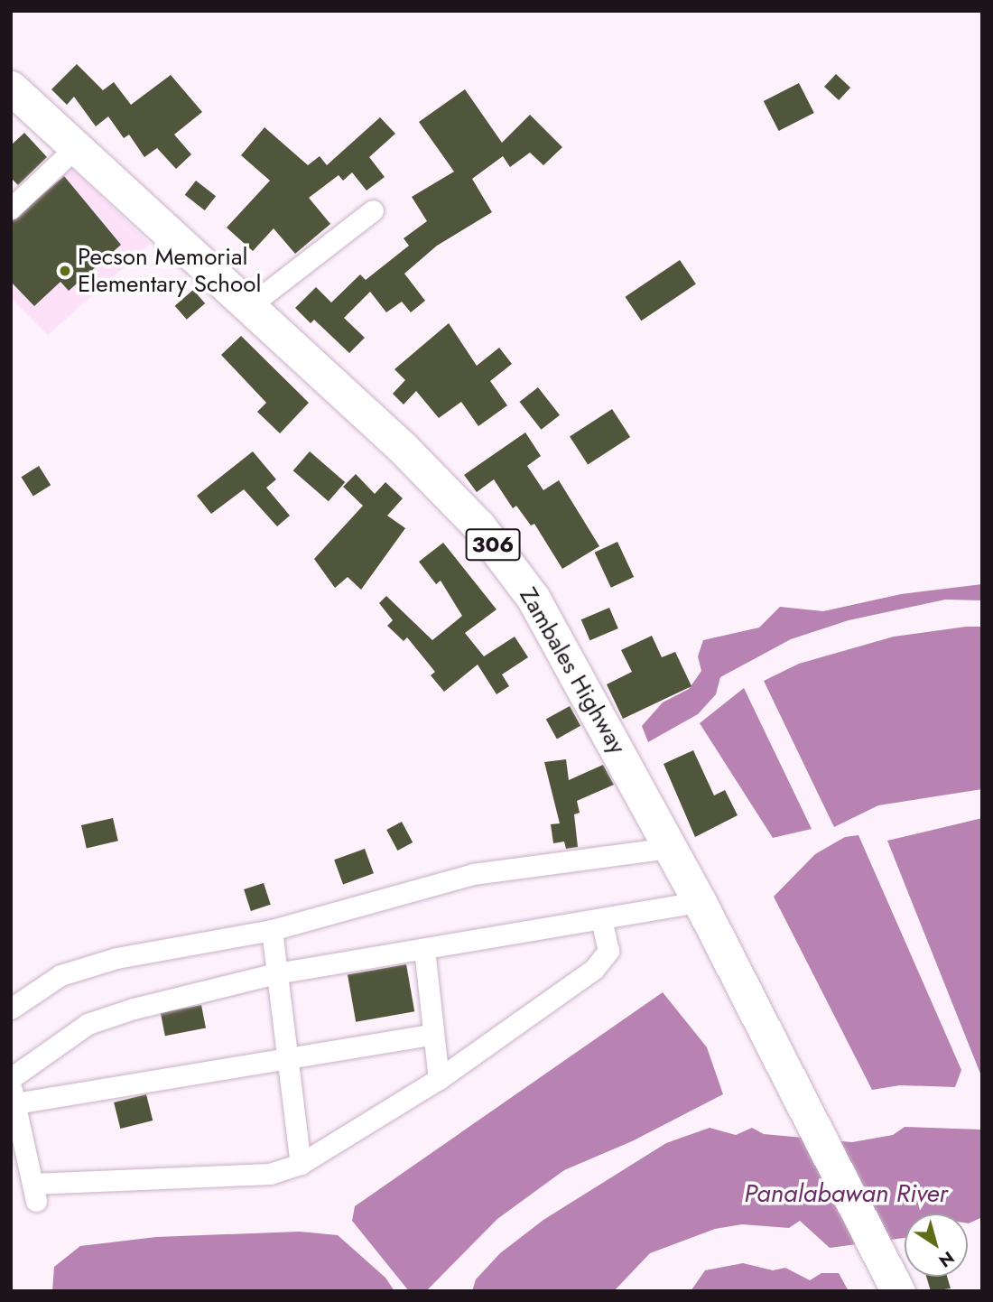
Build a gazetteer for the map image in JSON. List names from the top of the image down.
{
  "streets": {
    "main road": ["306", "Zambales Highway"]
  },
  "water": ["Panalabawan River"],
  "places": ["Pecson Memorial Elementary School"],
  "north": "bottom right"
}
